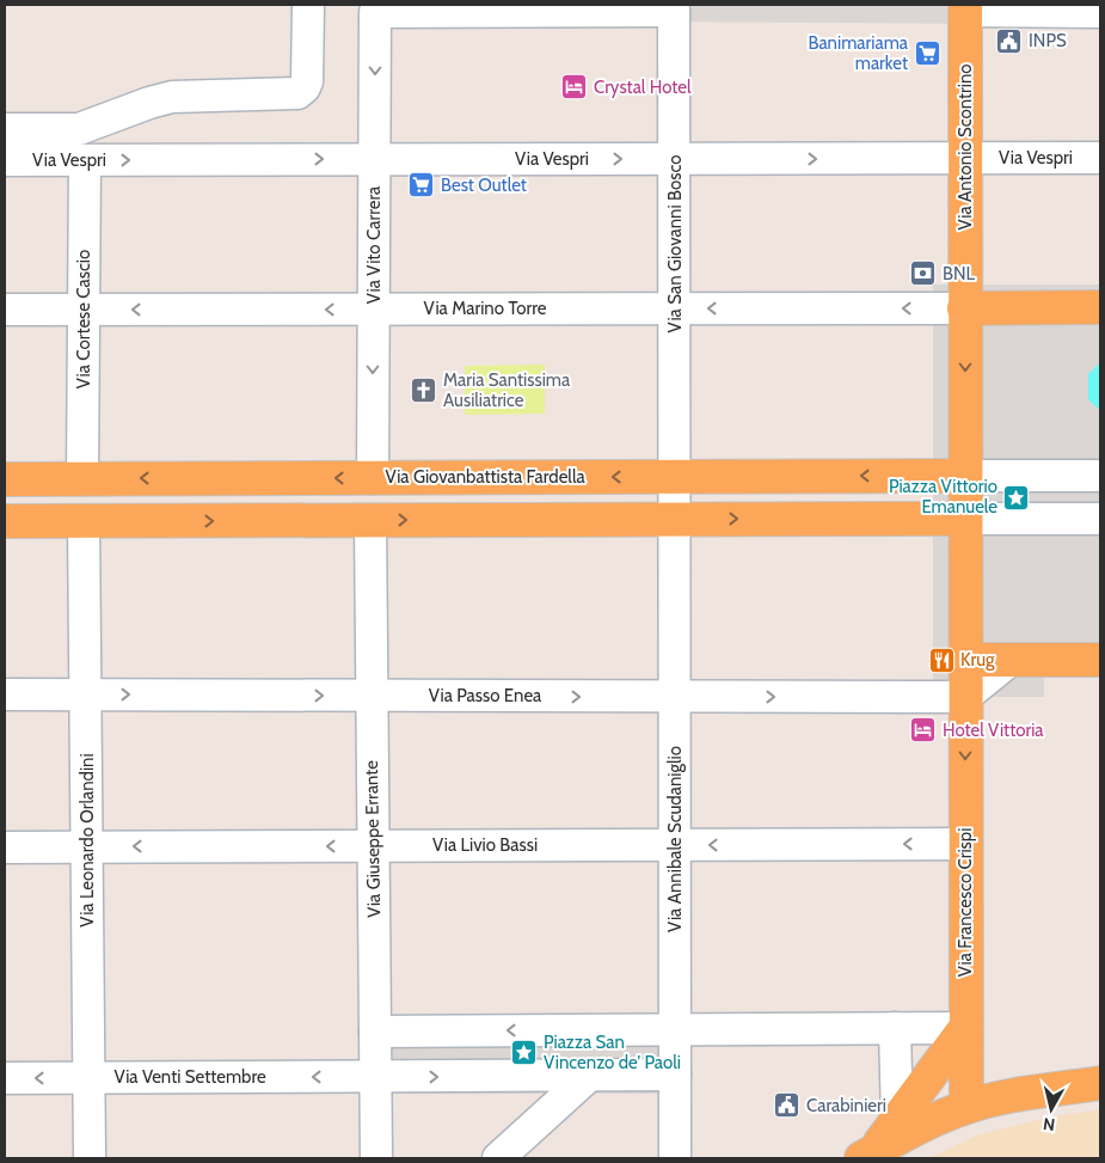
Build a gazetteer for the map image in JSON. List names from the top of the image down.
{
  "streets": {
    "main road": ["Via Antonio Scontrino", "Via Giovanbattista Fardella", "Via Francesco Crispi"],
    "street": [
      "Via Vespri",
      "Via San Giovanni Bosco",
      "Via Vito Carrera",
      "Via Marino Torre",
      "Via Cortese Cascio",
      "Via Passo Enea",
      "Via Giuseppe Errante",
      "Via Annibale Scudaniglio",
      "Via Leonardo Orlandini",
      "Via Livio Bassi",
      "Via Venti Settembre"
    ]
  },
  "crossings": [
    ["Via Antonio Scontrino", "Via Vespri"],
    ["Via Antonio Scontrino", "Via Marino Torre"],
    ["Via Antonio Scontrino", "Via Giovanbattista Fardella"],
    ["Via Antonio Scontrino", "Via Francesco Crispi"],
    ["Via Vespri", "Via San Giovanni Bosco"],
    ["Via Vespri", "Via Vito Carrera"],
    ["Via Vespri", "Via Cortese Cascio"],
    ["Via San Giovanni Bosco", "Via Vito Carrera"],
    ["Via San Giovanni Bosco", "Via Marino Torre"],
    ["Via San Giovanni Bosco", "Via Giovanbattista Fardella"],
    ["Via San Giovanni Bosco", "Via Annibale Scudaniglio"],
    ["Via Vito Carrera", "Via Marino Torre"],
    ["Via Vito Carrera", "Via Giovanbattista Fardella"],
    ["Via Marino Torre", "Via Cortese Cascio"],
    ["Via Cortese Cascio", "Via Giovanbattista Fardella"],
    ["Via Giovanbattista Fardella", "Via Francesco Crispi"],
    ["Via Passo Enea", "Via Giuseppe Errante"],
    ["Via Passo Enea", "Via Annibale Scudaniglio"],
    ["Via Passo Enea", "Via Leonardo Orlandini"],
    ["Via Passo Enea", "Via Francesco Crispi"],
    ["Via Giuseppe Errante", "Via Livio Bassi"],
    ["Via Giuseppe Errante", "Via Venti Settembre"],
    ["Via Annibale Scudaniglio", "Via Livio Bassi"],
    ["Via Annibale Scudaniglio", "Via Venti Settembre"],
    ["Via Leonardo Orlandini", "Via Livio Bassi"],
    ["Via Leonardo Orlandini", "Via Venti Settembre"],
    ["Via Livio Bassi", "Via Francesco Crispi"]
  ],
  "one_way": [
    "Via Antonio Scontrino",
    "Via Vespri",
    "Via Marino Torre",
    "Via Passo Enea"
  ],
  "places": {
    "public building": ["INPS", "Carabinieri"],
    "supermarket": ["Banimariama market", "Best Outlet"],
    "hotel": ["Crystal Hotel", "Hotel Vittoria"],
    "bank": ["BNL"],
    "church": ["Maria Santissima Ausiliatrice"],
    "place": ["Piazza Vittorio Emanuele", "Piazza San Vincenzo de' Paoli"],
    "restaurant": ["Krug"]
  },
  "north": "bottom"
}
